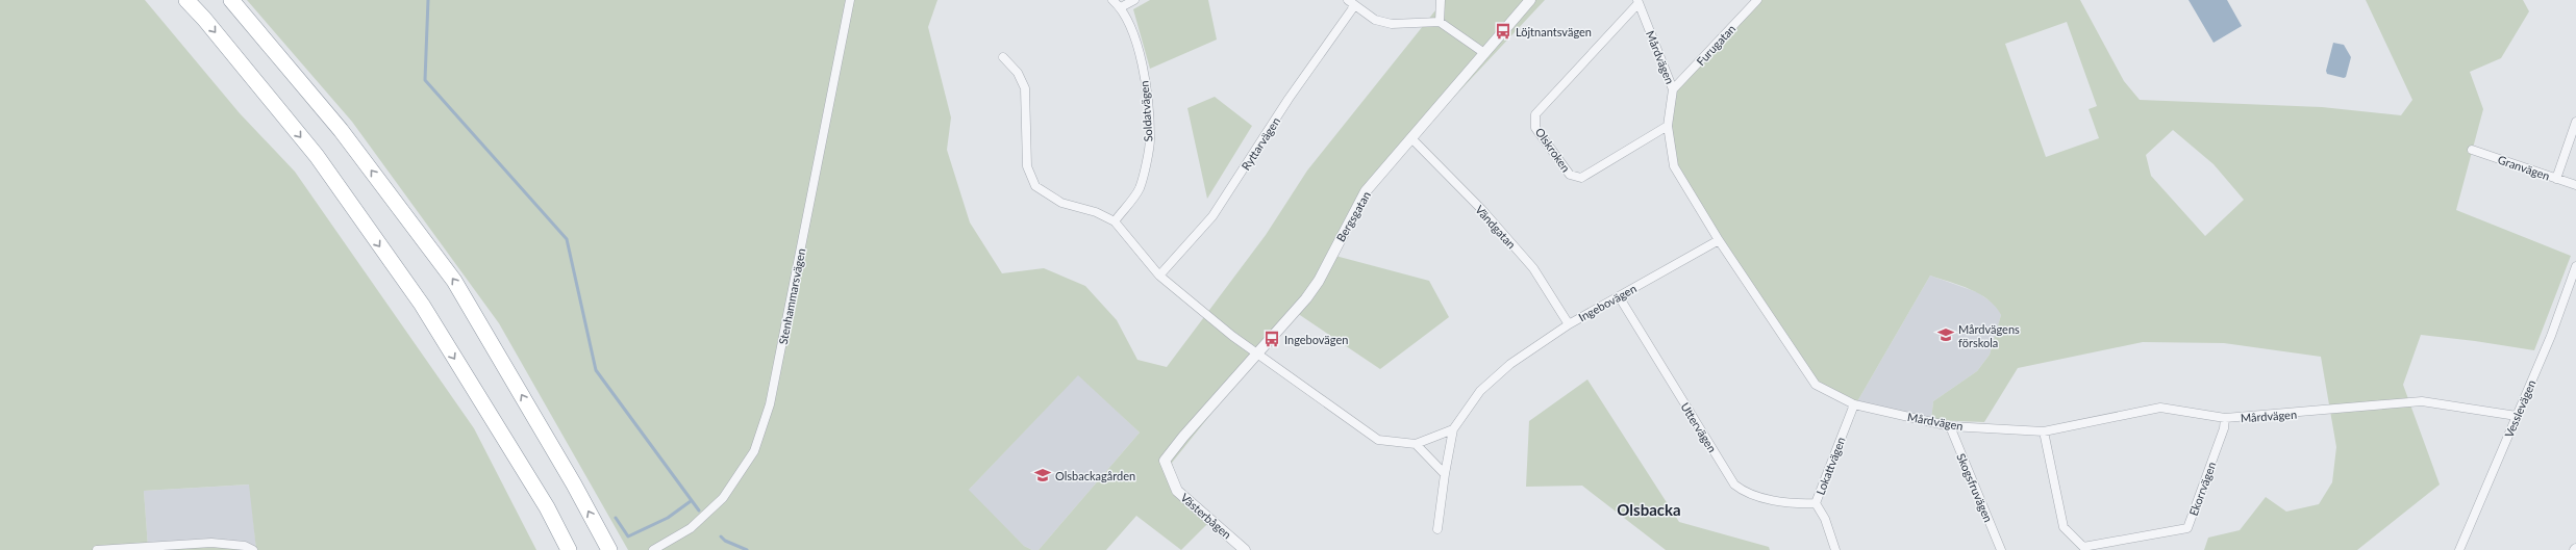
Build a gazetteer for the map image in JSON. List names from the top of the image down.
{
  "streets": {
    "street": [
      "Furugatan",
      "Mårdvägen",
      "Soldatvägen",
      "Ryttarvägen",
      "Olskroken",
      "Granvägen",
      "Bergsgatan",
      "Vändgatan",
      "Stenhammarsvägen",
      "Ingebovägen",
      "Vesslevägen",
      "Uttervägen",
      "Lokattvägen",
      "Skogsfruvägen",
      "Ekorrvägen",
      "Västerbågen"
    ]
  },
  "crossings": [
    ["Furugatan", "Mårdvägen"],
    ["Mårdvägen", "Olskroken"],
    ["Mårdvägen", "Ingebovägen"],
    ["Mårdvägen", "Vesslevägen"],
    ["Mårdvägen", "Lokattvägen"],
    ["Mårdvägen", "Skogsfruvägen"],
    ["Mårdvägen", "Ekorrvägen"],
    ["Bergsgatan", "Vändgatan"],
    ["Bergsgatan", "Västerbågen"],
    ["Vändgatan", "Ingebovägen"],
    ["Ingebovägen", "Uttervägen"],
    ["Uttervägen", "Lokattvägen"]
  ],
  "districts": ["Olsbacka"],
  "places": {
    "bus stop": ["Löjtnantsvägen", "Ingebovägen"],
    "school or university": ["Mårdvägens förskola", "Olsbackagården"]
  }
}
